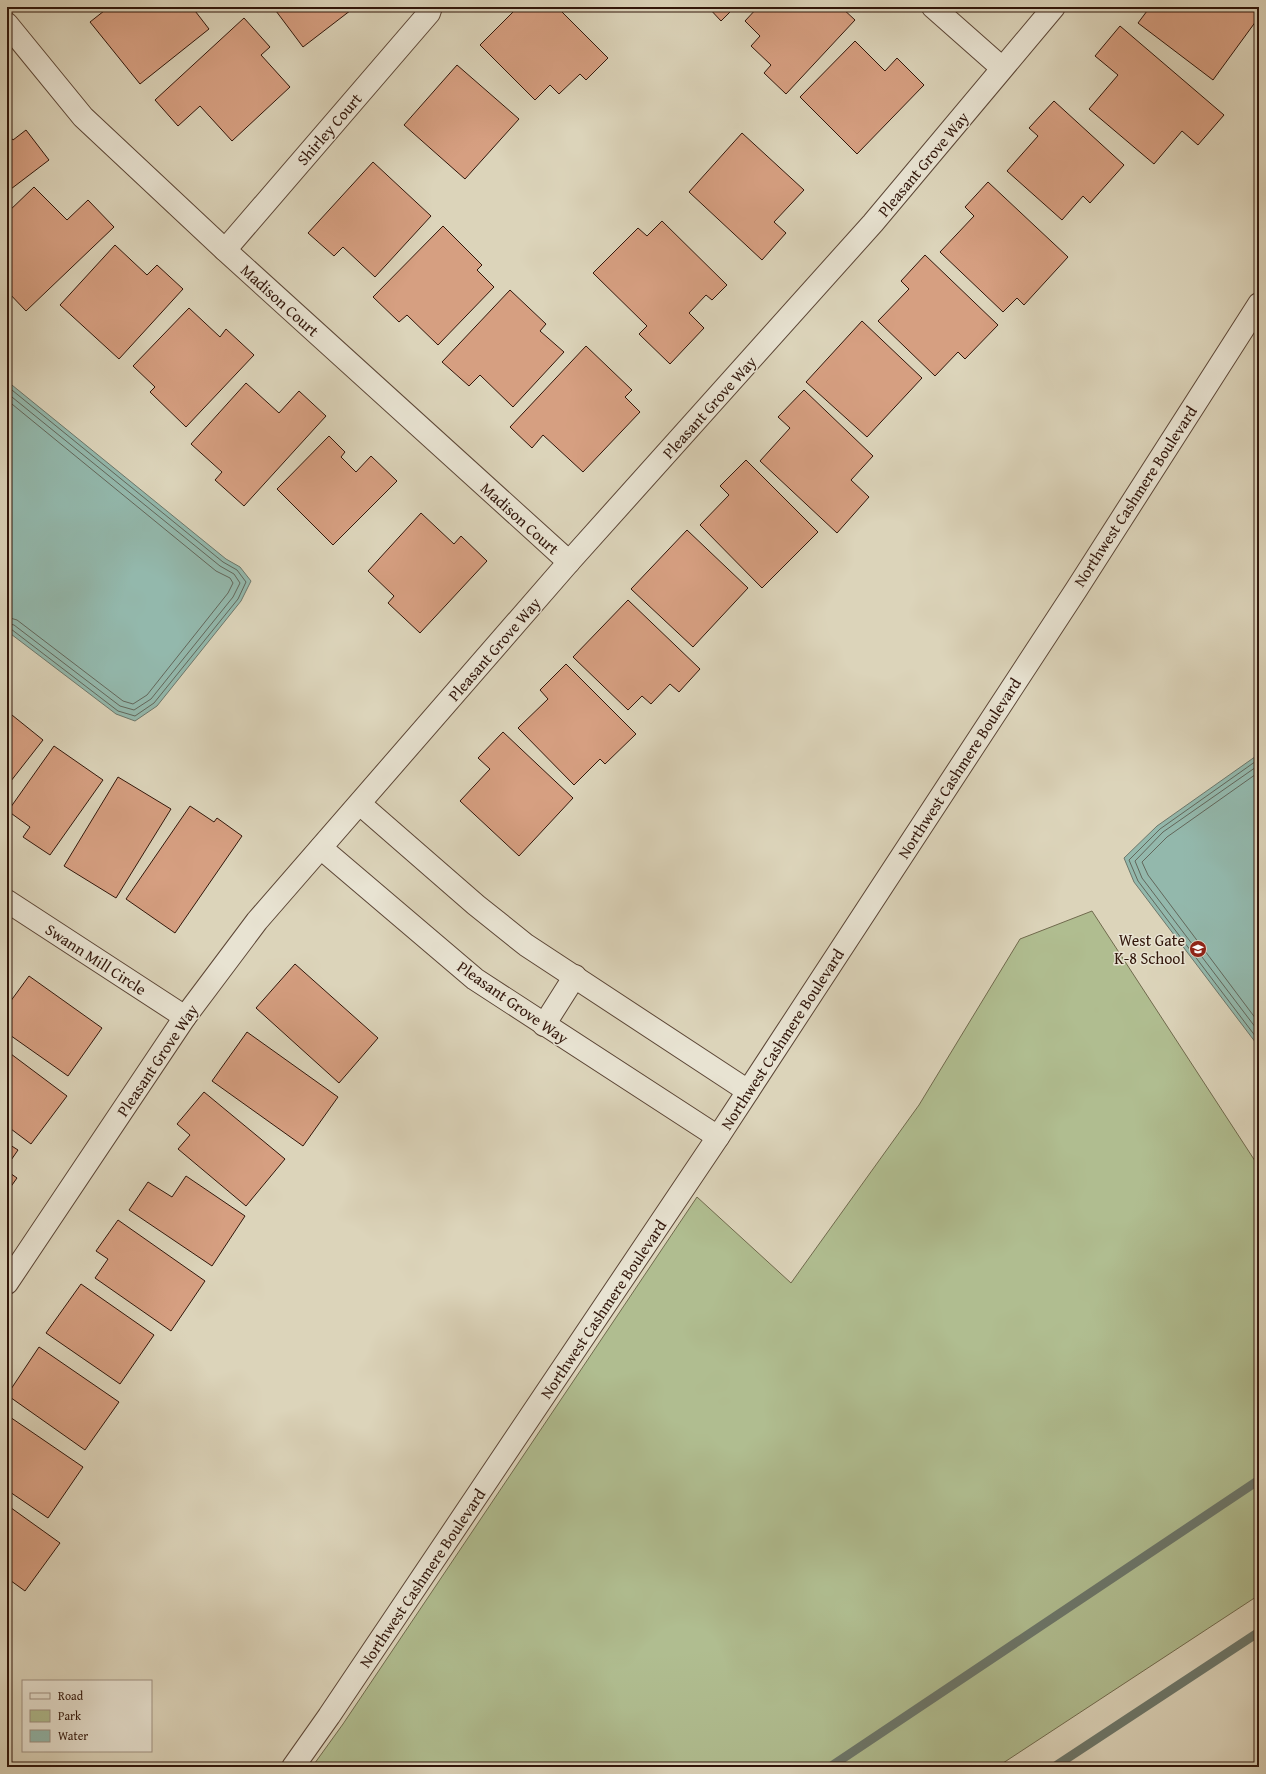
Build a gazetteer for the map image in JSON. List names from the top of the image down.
{
  "streets": {
    "street": [
      "Shirley Court",
      "Pleasant Grove Way",
      "Madison Court",
      "Northwest Cashmere Boulevard",
      "Swann Mill Circle"
    ]
  },
  "crossings": [
    ["Shirley Court", "Madison Court"],
    ["Pleasant Grove Way", "Madison Court"],
    ["Pleasant Grove Way", "Northwest Cashmere Boulevard"],
    ["Pleasant Grove Way", "Swann Mill Circle"]
  ],
  "places": {
    "school or university": ["West Gate K-8 School"]
  },
  "legend": ["Road", "Park", "Water"]
}
